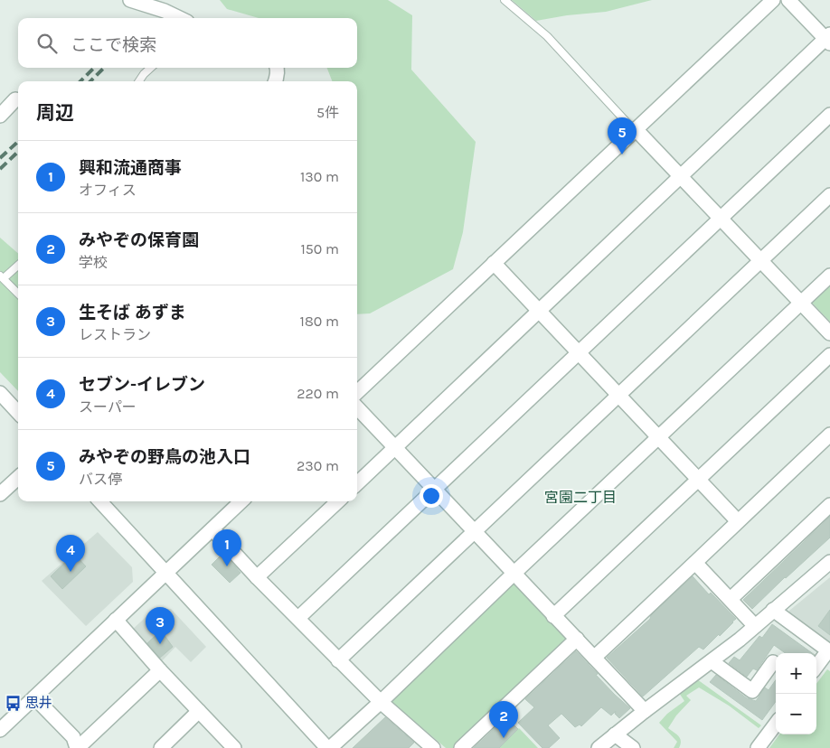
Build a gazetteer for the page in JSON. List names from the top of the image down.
{
  "districts": ["宮園二丁目"],
  "places": {
    "bus stop": ["思井"]
  },
  "page": {
    "search": "ここで検索",
    "heading": ["周辺", "5件"],
    "pins": [
      "5",
      "1",
      "4",
      "3",
      "2"
    ],
    "list": [
      {
        "mark": "1",
        "name": "興和流通商事",
        "note": "オフィス",
        "value": "130 m"
      },
      {
        "mark": "2",
        "name": "みやぞの保育園",
        "note": "学校",
        "value": "150 m"
      },
      {
        "mark": "3",
        "name": "生そば あずま",
        "note": "レストラン",
        "value": "180 m"
      },
      {
        "mark": "4",
        "name": "セブン-イレブン",
        "note": "スーパー",
        "value": "220 m"
      },
      {
        "mark": "5",
        "name": "みやぞの野鳥の池入口",
        "note": "バス停",
        "value": "230 m"
      }
    ],
    "map_buttons": ["+", "−"]
  }
}
